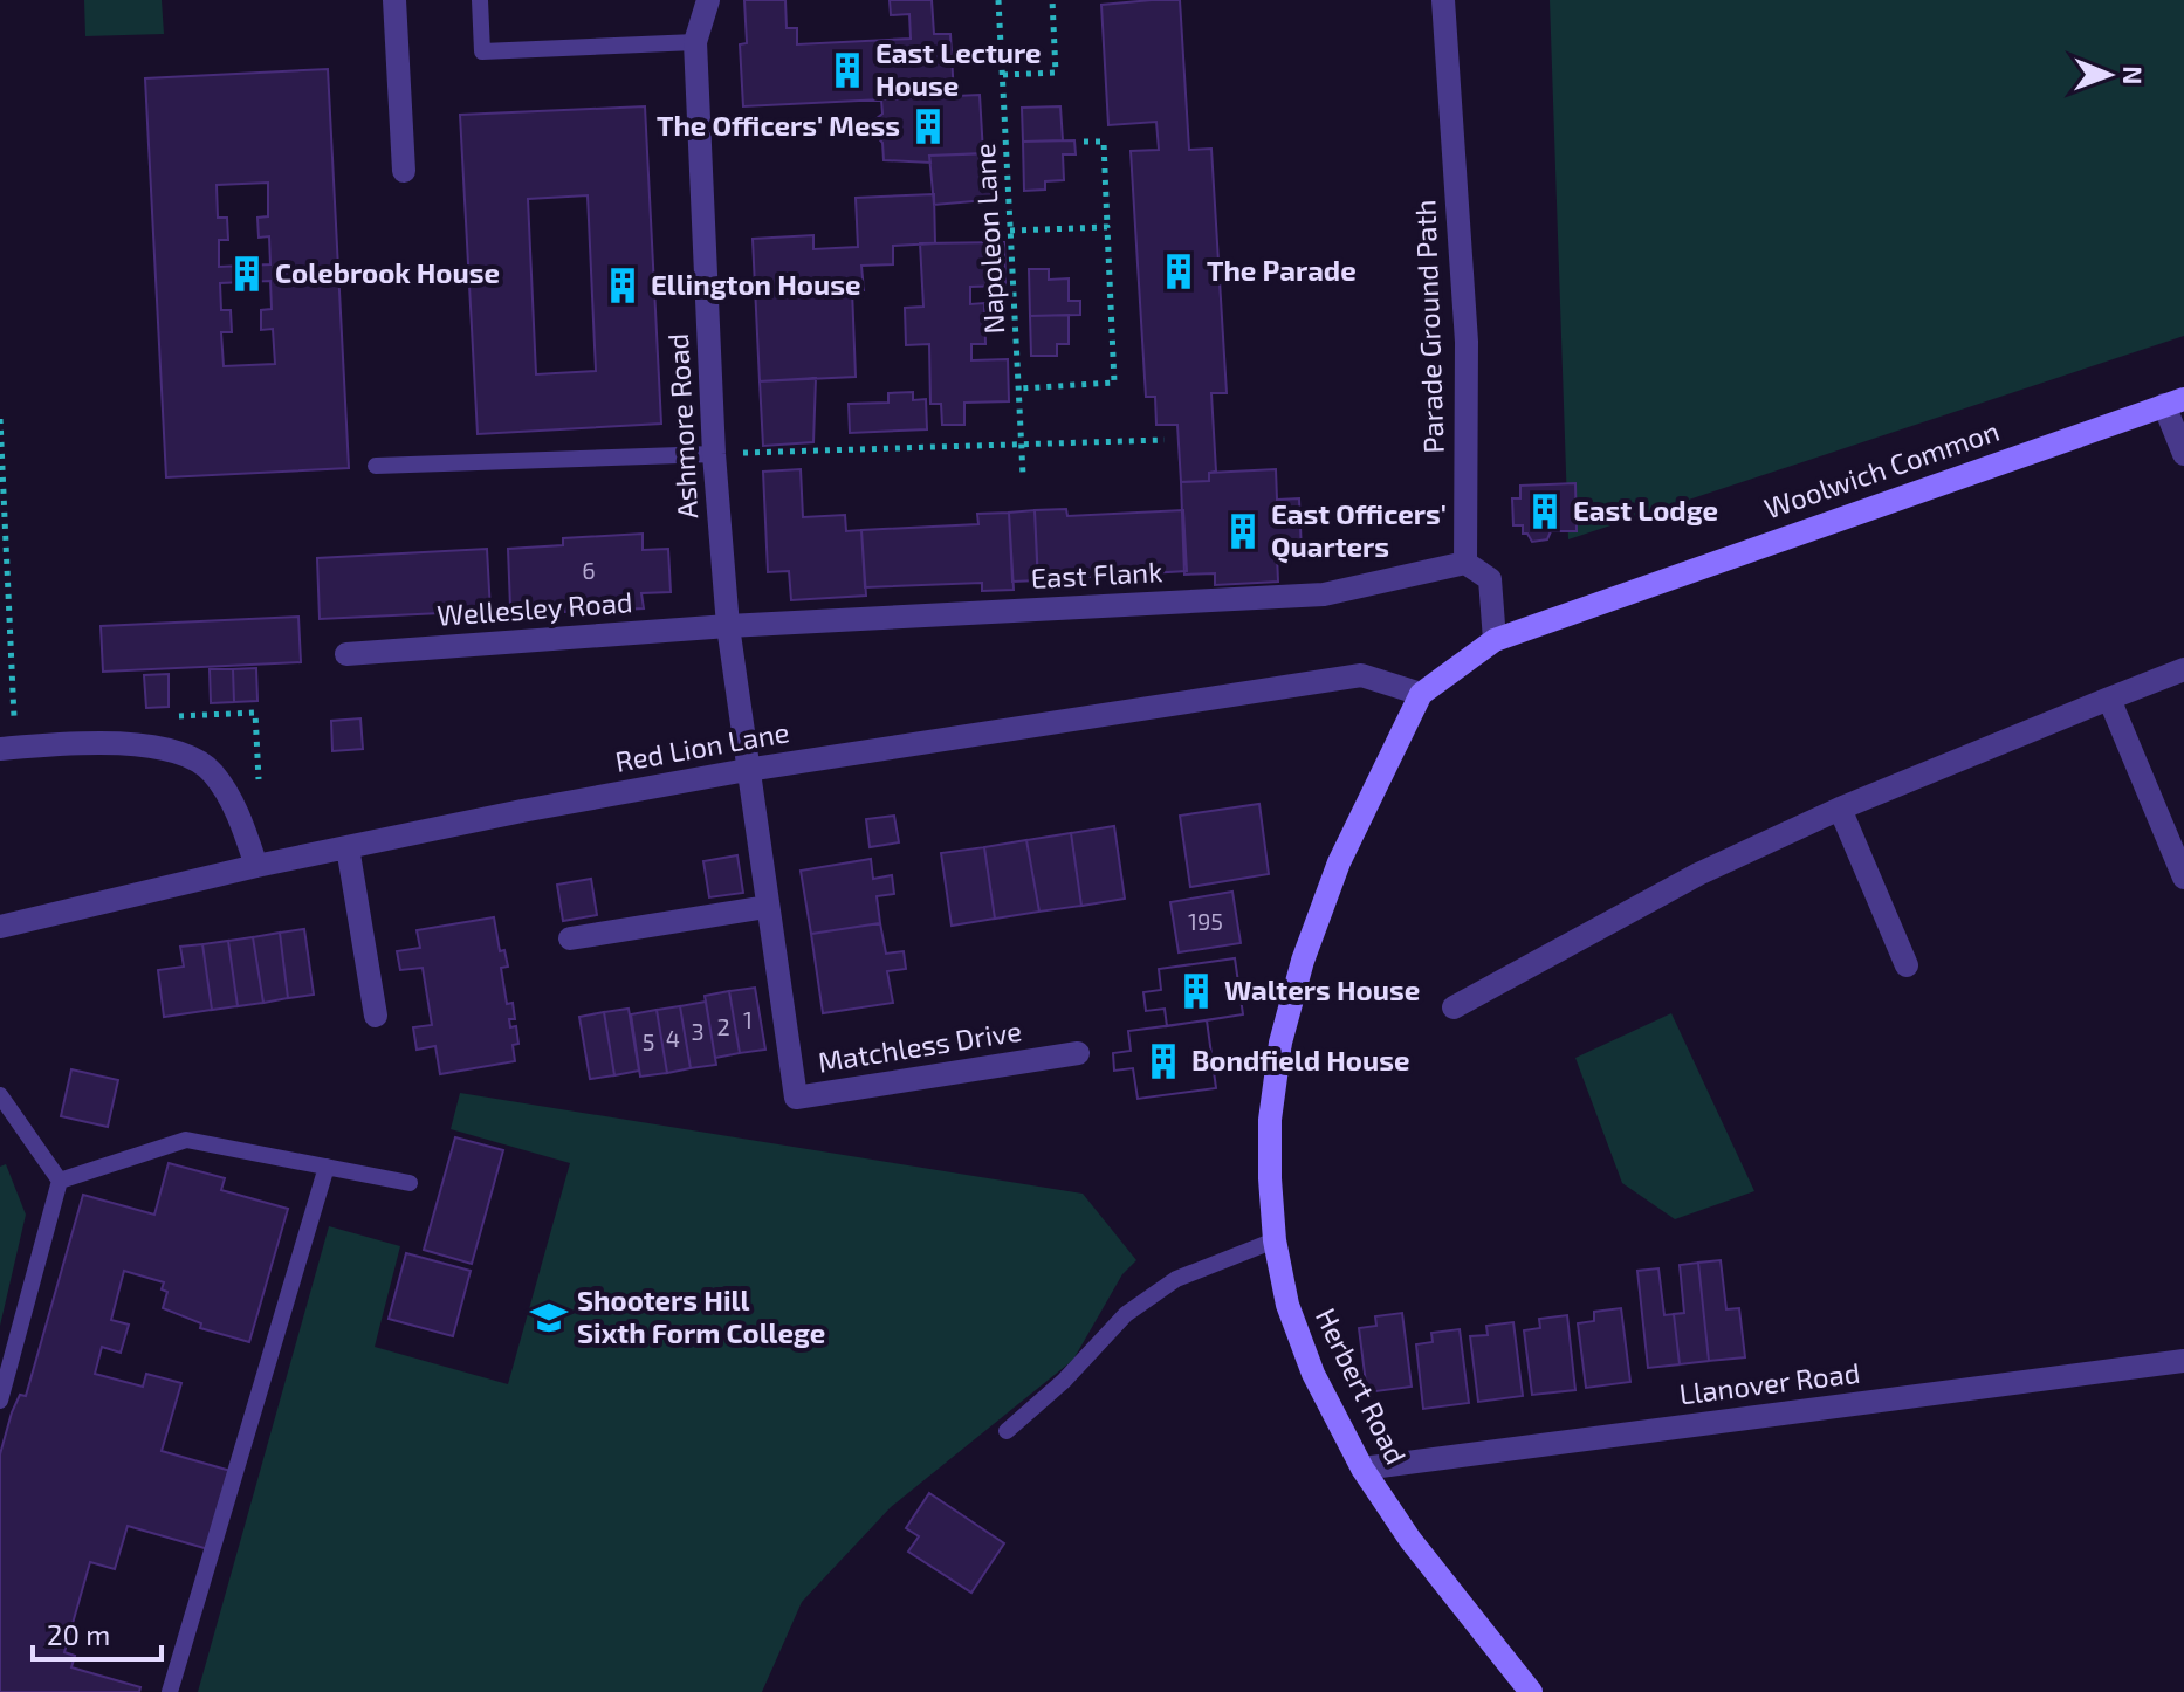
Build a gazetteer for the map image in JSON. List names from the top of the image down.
{
  "streets": {
    "street": [
      "Parade Ground Path",
      "Ashmore Road",
      "Woolwich Common",
      "East Flank",
      "Wellesley Road",
      "Red Lion Lane",
      "Matchless Drive",
      "Llanover Road",
      "Herbert Road"
    ],
    "path": ["Napoleon Lane"]
  },
  "crossings": [
    ["Parade Ground Path", "East Flank"],
    ["Ashmore Road", "East Flank"],
    ["Ashmore Road", "Wellesley Road"],
    ["Ashmore Road", "Red Lion Lane"],
    ["Ashmore Road", "Matchless Drive"],
    ["Woolwich Common", "Red Lion Lane"],
    ["Woolwich Common", "Herbert Road"],
    ["East Flank", "Wellesley Road"],
    ["Red Lion Lane", "Matchless Drive"],
    ["Red Lion Lane", "Herbert Road"],
    ["Llanover Road", "Herbert Road"]
  ],
  "places": {
    "building": [
      "East Lecture House",
      "The Officers' Mess",
      "The Parade",
      "Colebrook House",
      "Ellington House",
      "East Lodge",
      "East Officers' Quarters",
      "Walters House",
      "Bondfield House"
    ],
    "school or university": ["Shooters Hill Sixth Form College"]
  },
  "house_numbers": [
    "6",
    "195",
    "1",
    "2",
    "3",
    "4",
    "5"
  ],
  "scale_bar": "20 m",
  "north": "right"
}
